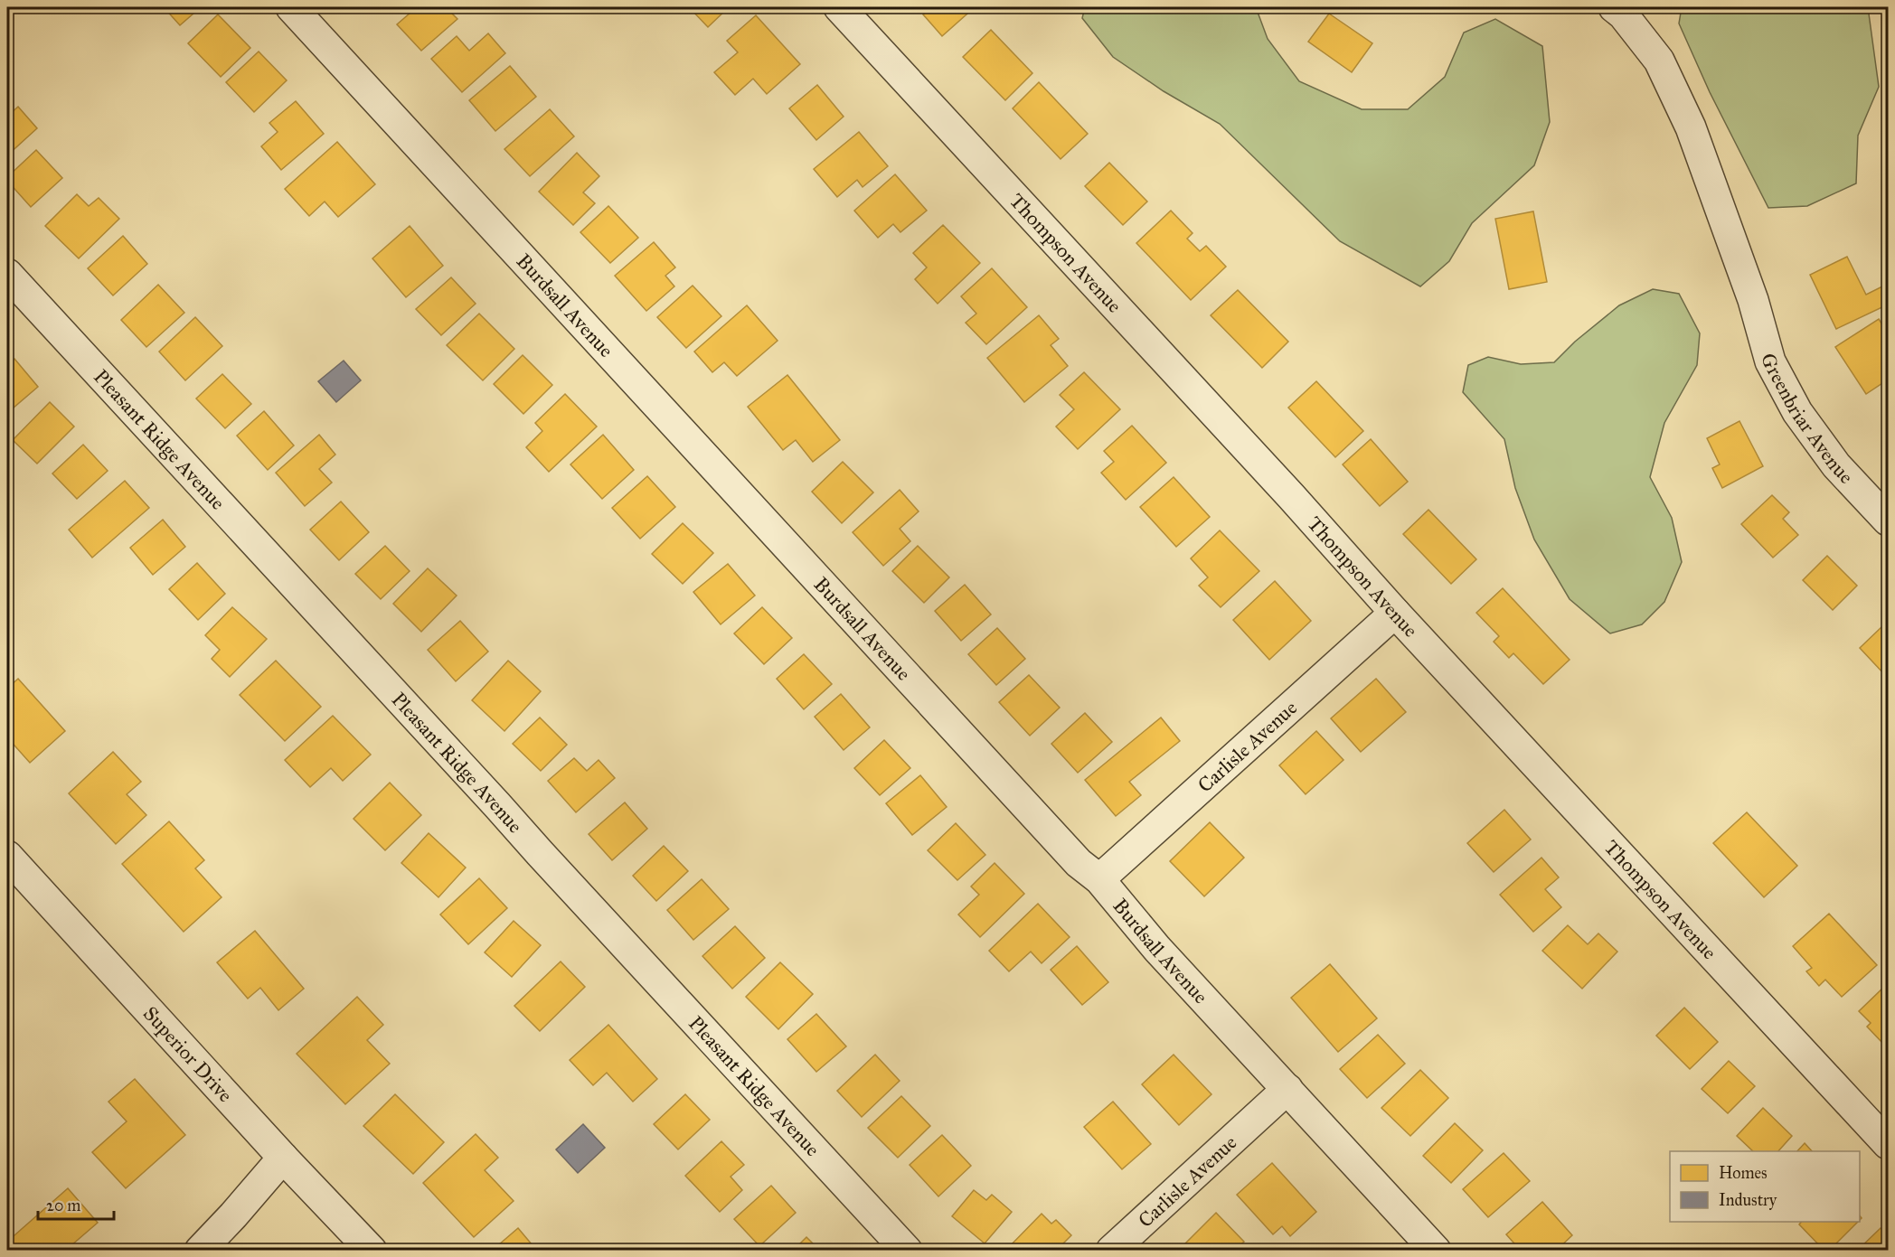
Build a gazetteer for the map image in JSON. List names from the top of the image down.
{
  "streets": {
    "street": [
      "Thompson Avenue",
      "Burdsall Avenue",
      "Greenbriar Avenue",
      "Pleasant Ridge Avenue",
      "Carlisle Avenue",
      "Superior Drive"
    ]
  },
  "crossings": [
    ["Thompson Avenue", "Carlisle Avenue"],
    ["Burdsall Avenue", "Carlisle Avenue"]
  ],
  "legend": ["Homes", "Industry"],
  "scale_bar": "20 m"
}
